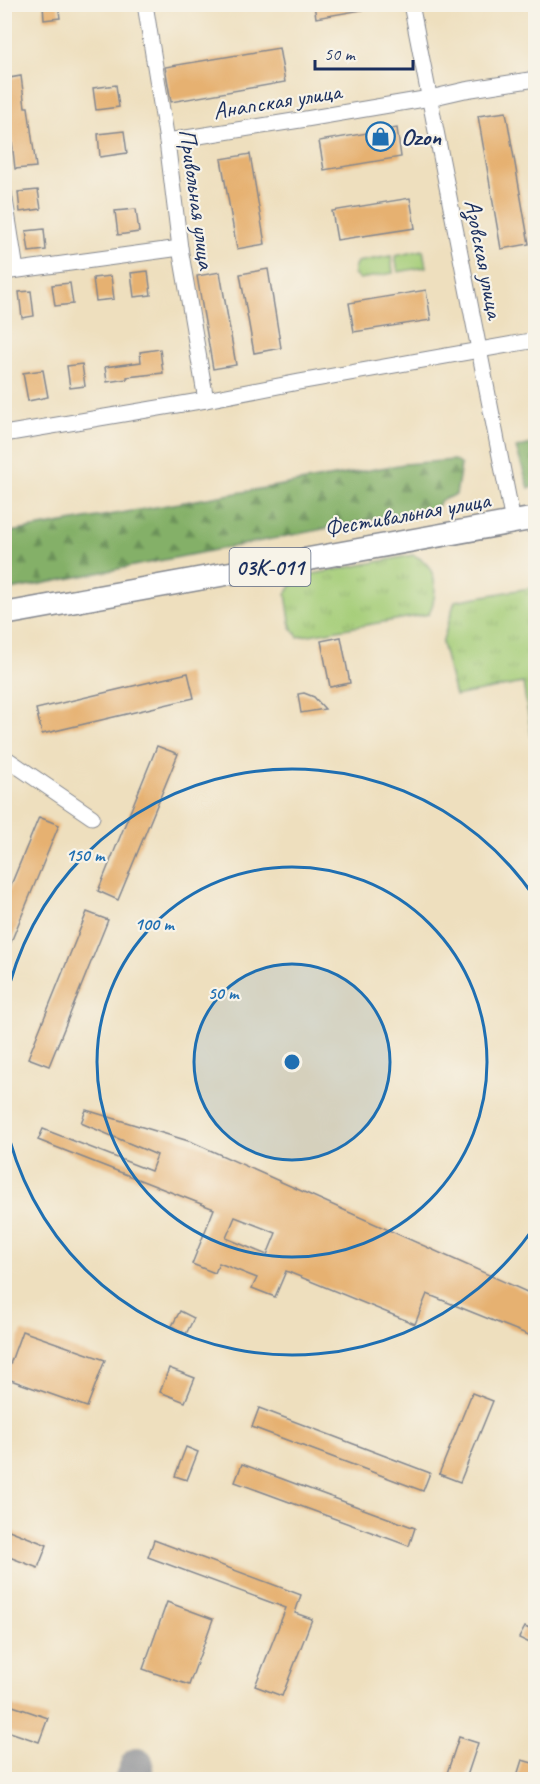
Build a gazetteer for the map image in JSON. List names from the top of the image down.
{
  "streets": {
    "main road": ["Фестивальная улица", "03К-011"],
    "street": ["Анапская улица", "Привольная улица", "Азовская улица"]
  },
  "crossings": [
    ["Анапская улица", "Привольная улица"],
    ["Анапская улица", "Азовская улица"],
    ["Азовская улица", "Фестивальная улица"]
  ],
  "places": {
    "shop": ["Ozon"]
  },
  "scale_bar": "50 m",
  "rings": ["150 m", "100 m", "50 m"]
}
